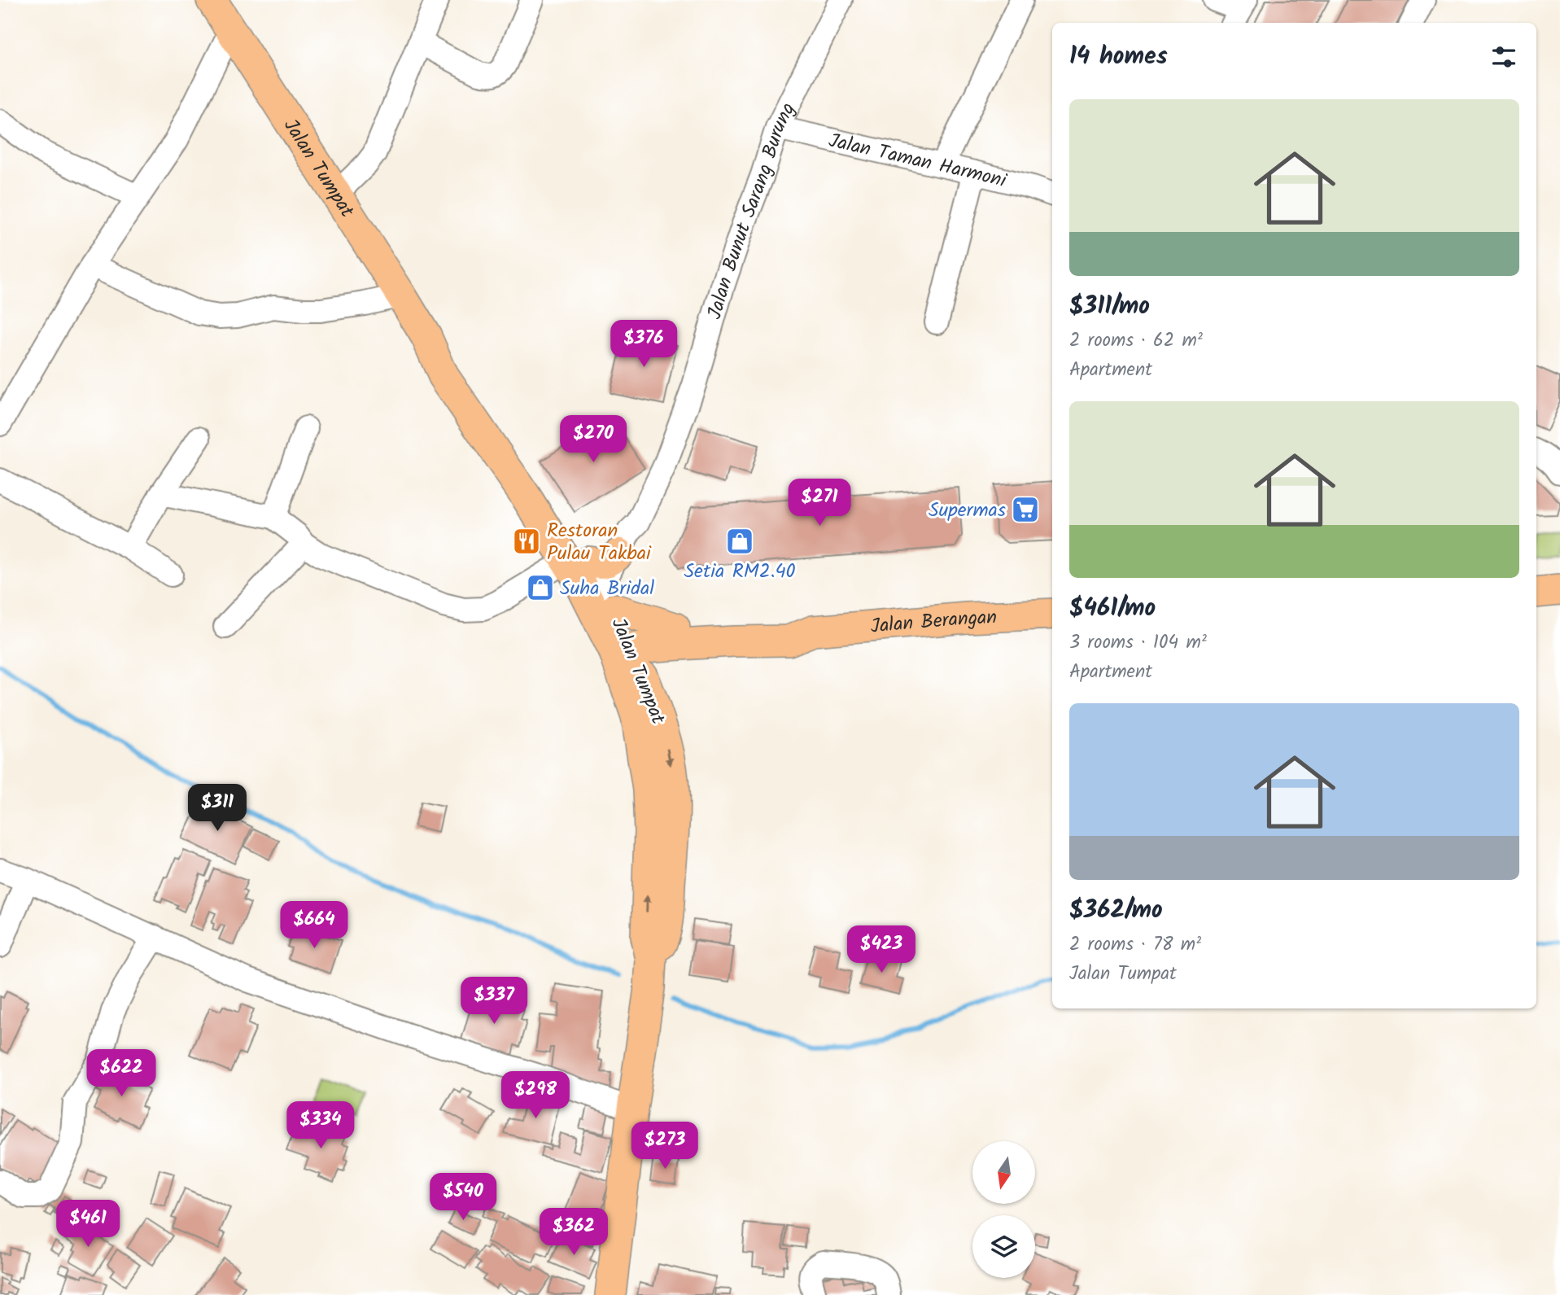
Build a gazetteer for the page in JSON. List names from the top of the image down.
{
  "streets": {
    "main road": ["Jalan Tumpat", "Jalan Berangan"],
    "street": ["Jalan Taman Harmoni", "Jalan Bunut Sarang Burung"]
  },
  "crossings": [
    ["Jalan Taman Harmoni", "Jalan Bunut Sarang Burung"],
    ["Jalan Tumpat", "Jalan Bunut Sarang Burung"],
    ["Jalan Tumpat", "Jalan Berangan"],
    ["Jalan Bunut Sarang Burung", "Jalan Berangan"]
  ],
  "places": {
    "supermarket": ["Supermas"],
    "restaurant": ["Restoran Pulau Takbai"],
    "shop": ["Setia RM2.40", "Suha Bridal"]
  },
  "north": "bottom",
  "page": {
    "heading": "14 homes",
    "list": [
      {
        "name": "$311/mo",
        "note": "2 rooms · 62 m² · Apartment"
      },
      {
        "name": "$461/mo",
        "note": "3 rooms · 104 m² · Apartment"
      },
      {
        "name": "$362/mo",
        "note": "2 rooms · 78 m² · Jalan Tumpat"
      }
    ],
    "price": [
      "$376",
      "$270",
      "$271",
      "$311",
      "$664",
      "$423",
      "$337",
      "$622",
      "$298",
      "$334",
      "$273",
      "$540",
      "$461",
      "$362"
    ]
  }
}
